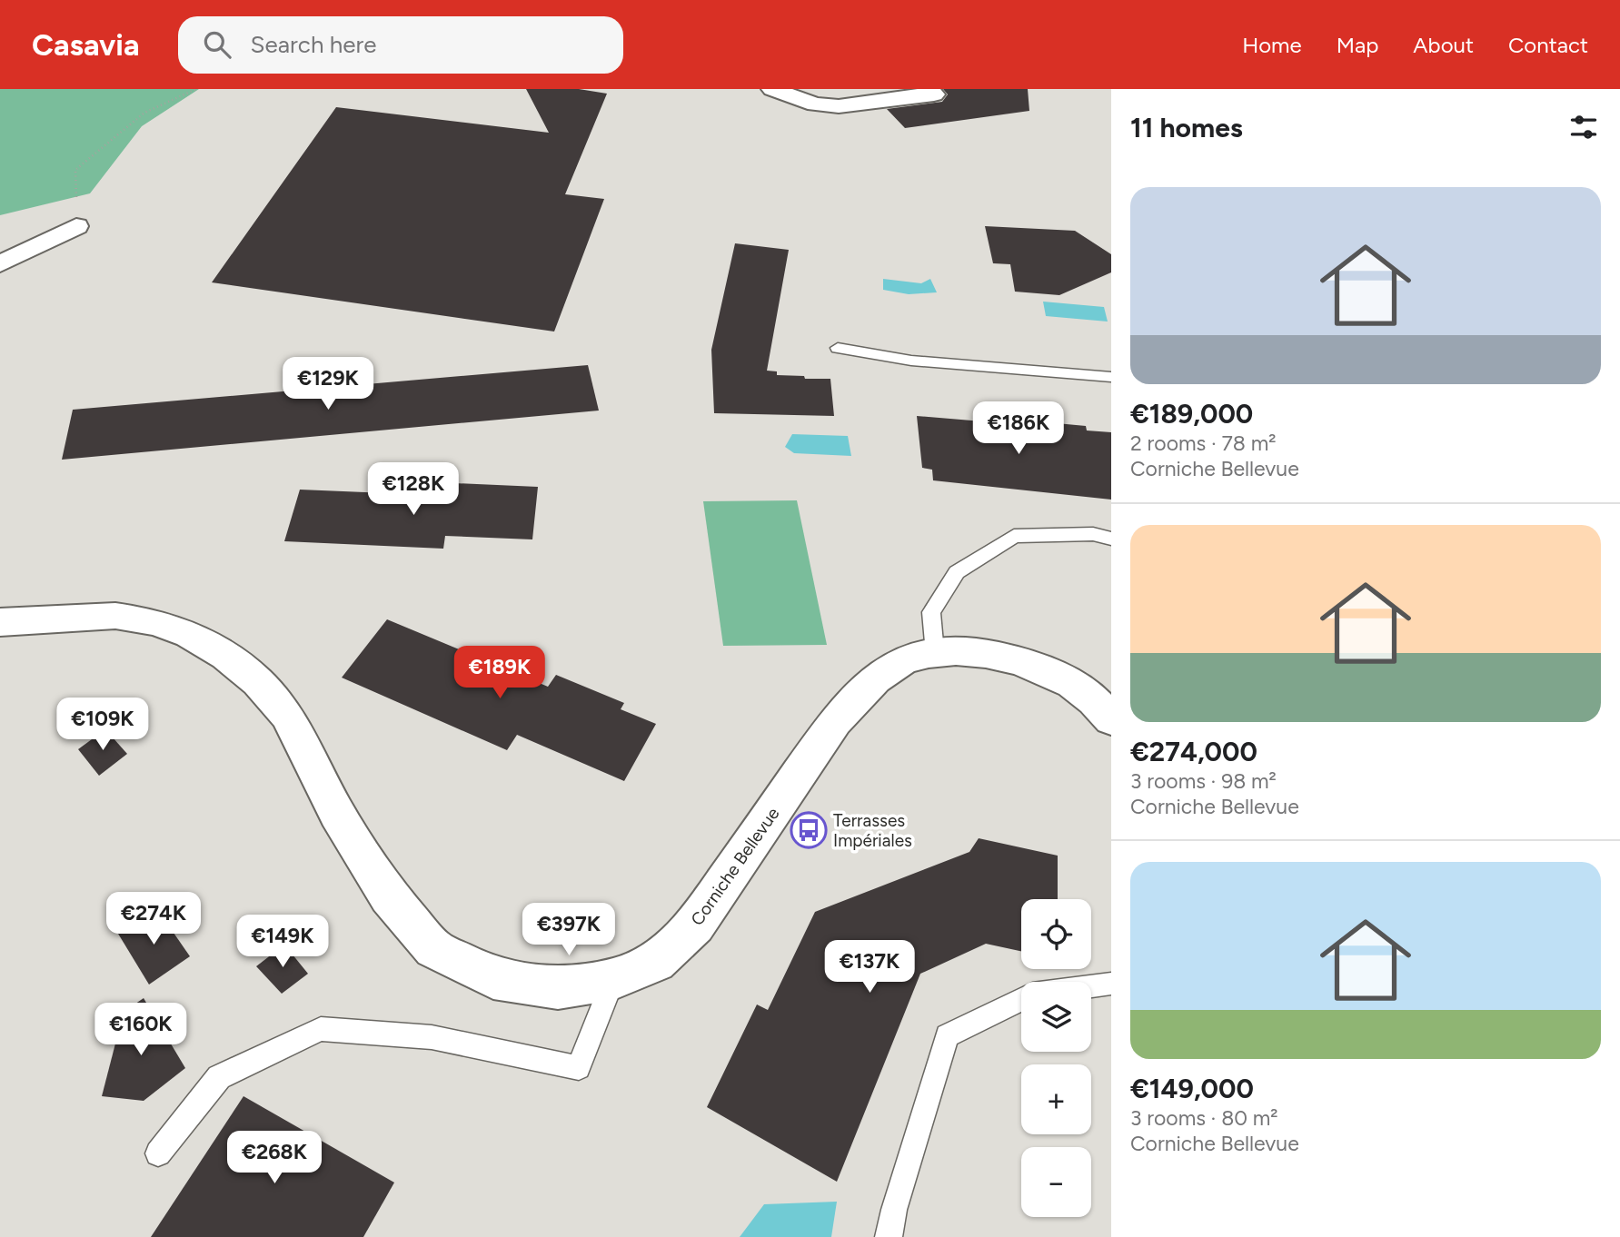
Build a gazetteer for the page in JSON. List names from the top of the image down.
{
  "streets": {
    "street": ["Corniche Bellevue"]
  },
  "places": {
    "bus stop": ["Terrasses Impériales"]
  },
  "page": {
    "header": "Casavia",
    "search": "Search here",
    "nav": [
      "Home",
      "Map",
      "About",
      "Contact"
    ],
    "heading": "11 homes",
    "list": [
      {
        "name": "€189,000",
        "note": "2 rooms · 78 m² · Corniche Bellevue"
      },
      {
        "name": "€274,000",
        "note": "3 rooms · 98 m² · Corniche Bellevue"
      },
      {
        "name": "€149,000",
        "note": "3 rooms · 80 m² · Corniche Bellevue"
      }
    ],
    "price": [
      "€129K",
      "€186K",
      "€128K",
      "€189K",
      "€109K",
      "€274K",
      "€397K",
      "€149K",
      "€137K",
      "€160K",
      "€268K"
    ],
    "map_buttons": ["+", "−"]
  }
}
